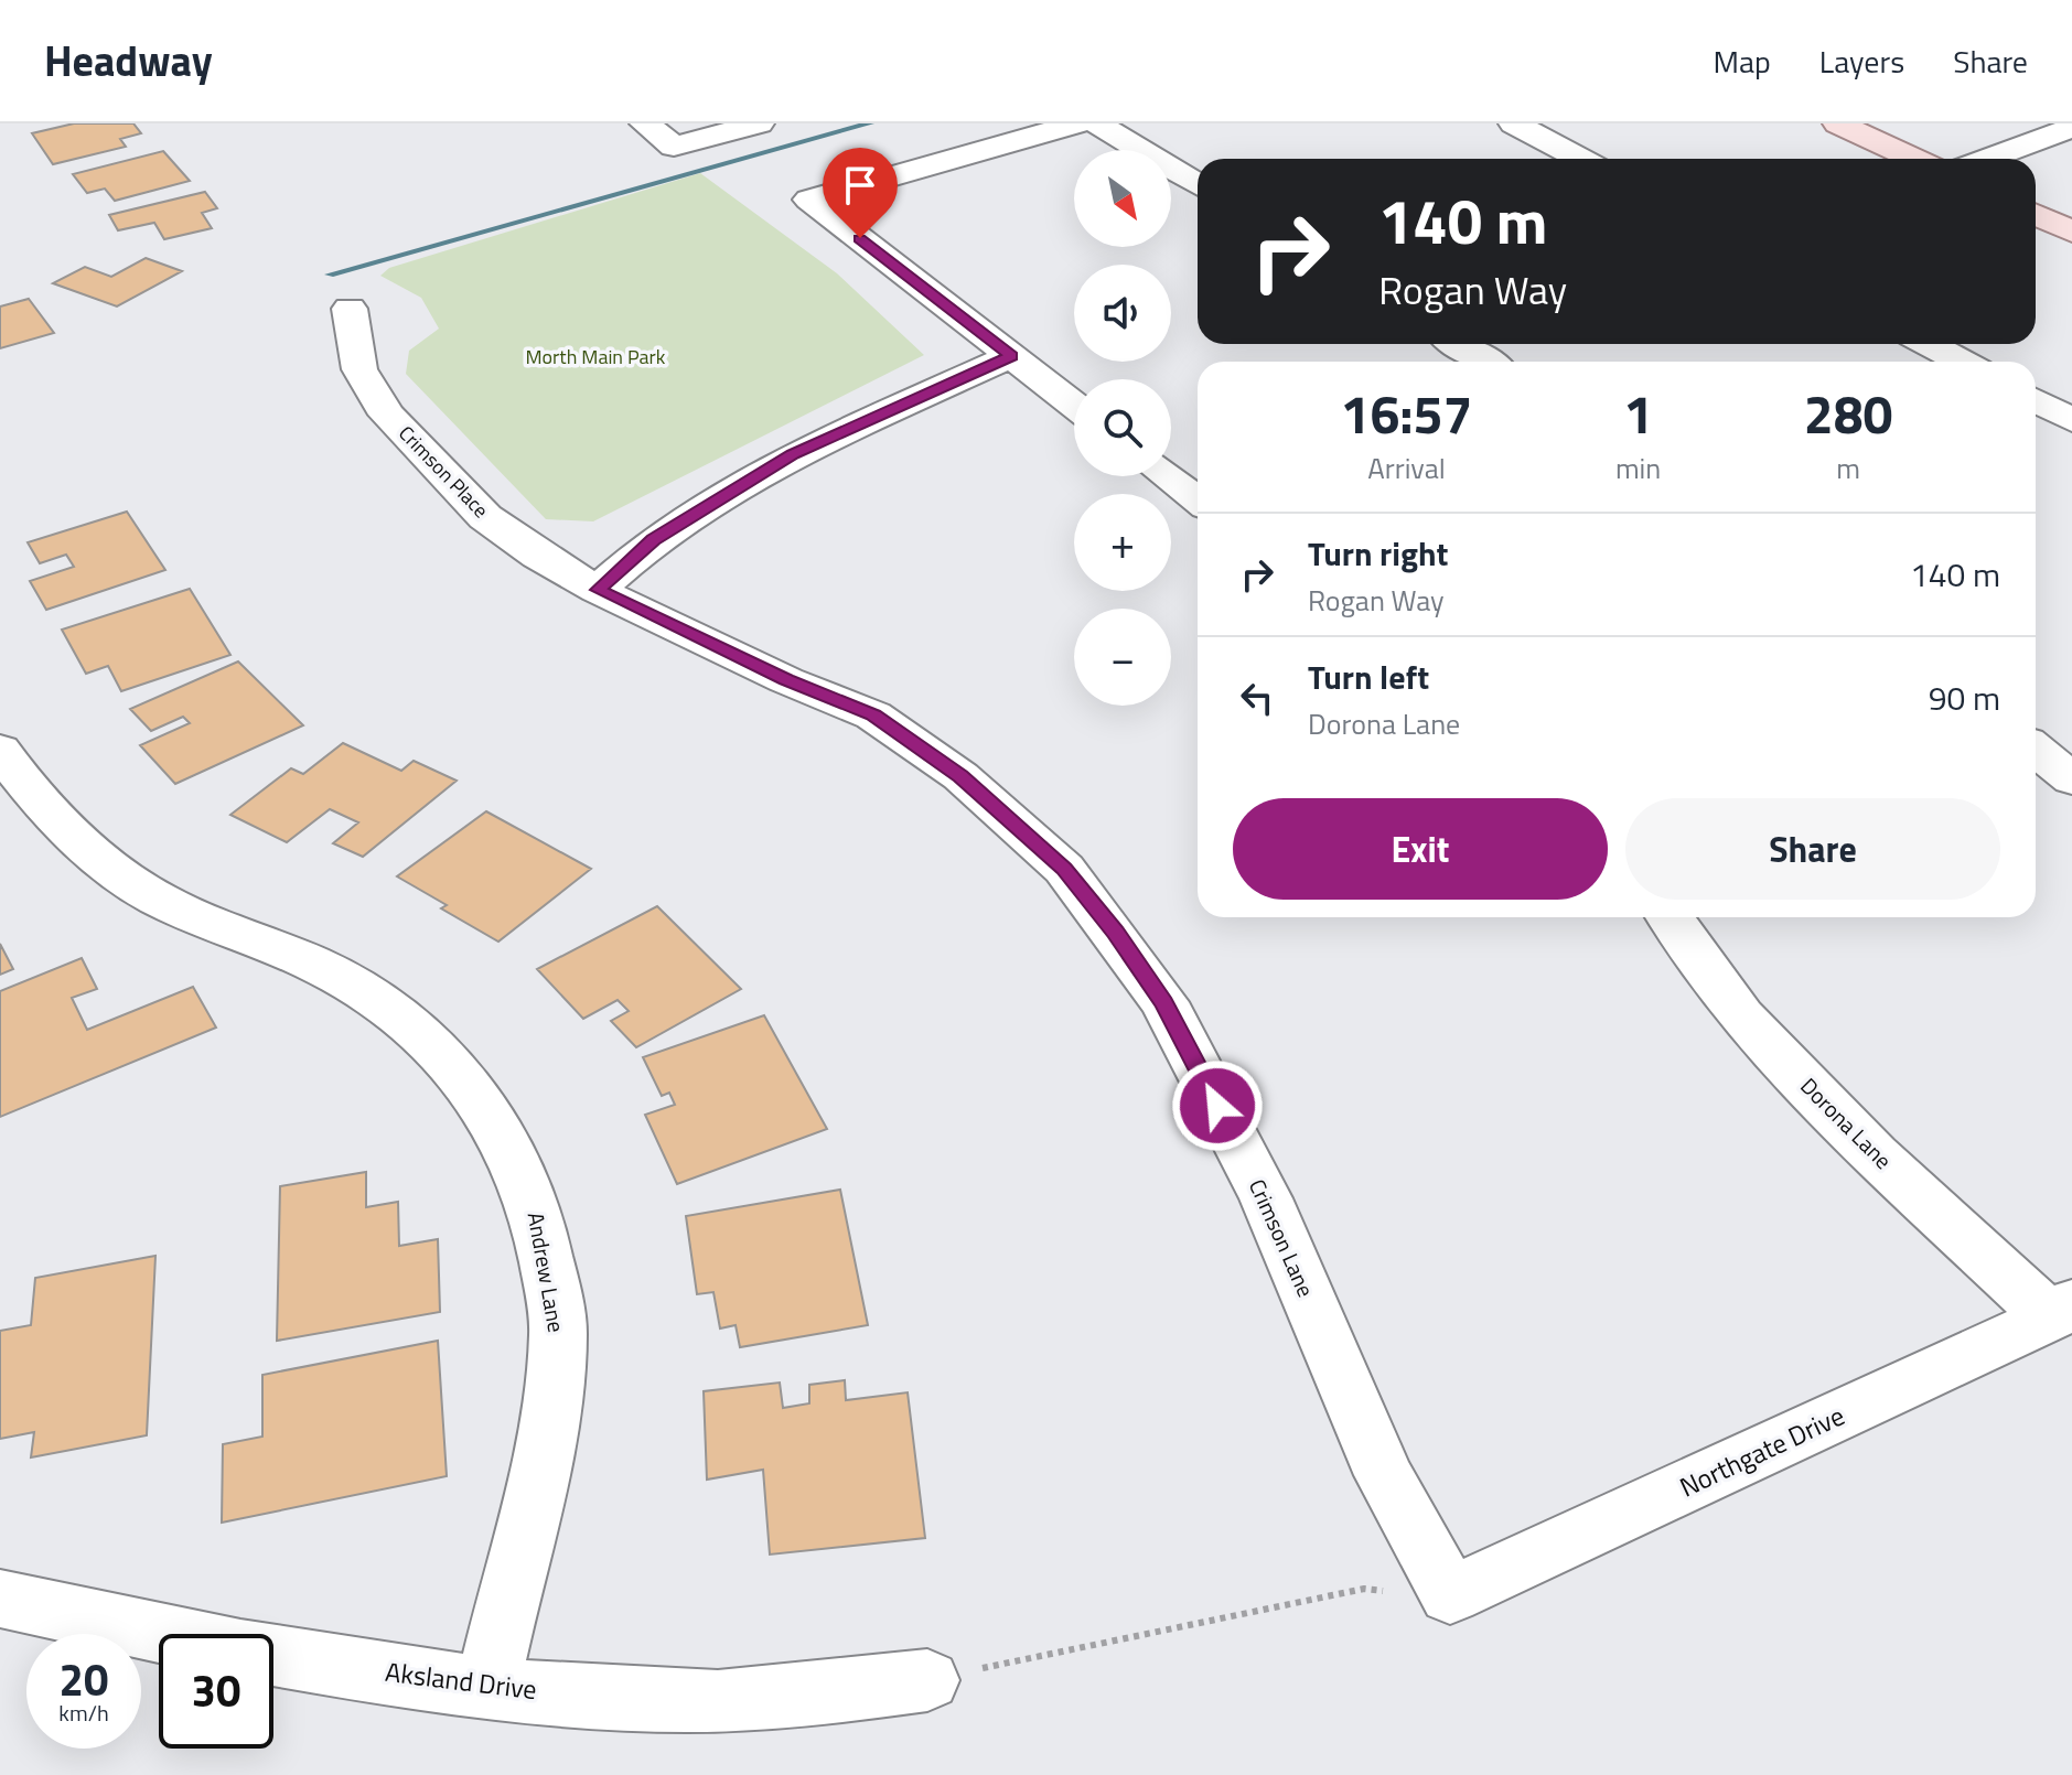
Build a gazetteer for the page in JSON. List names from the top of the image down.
{
  "streets": {
    "street": [
      "Crimson Place",
      "Dorona Lane",
      "Crimson Lane",
      "Andrew Lane",
      "Northgate Drive",
      "Aksland Drive"
    ]
  },
  "crossings": [
    ["Crimson Place", "Crimson Lane"],
    ["Dorona Lane", "Northgate Drive"],
    ["Crimson Lane", "Northgate Drive"],
    ["Andrew Lane", "Aksland Drive"]
  ],
  "parks": ["Morth Main Park"],
  "north": "bottom right",
  "page": {
    "header": "Headway",
    "nav": ["Map", "Layers", "Share"],
    "map_buttons": ["+", "−"],
    "turn": ["140 m", "Rogan Way"],
    "eta": [
      "16:57",
      "Arrival",
      "1",
      "min",
      "280",
      "m"
    ],
    "list": [
      {
        "name": "Turn right",
        "note": "Rogan Way",
        "value": "140 m"
      },
      {
        "name": "Turn left",
        "note": "Dorona Lane",
        "value": "90 m"
      }
    ],
    "buttons": ["Exit", "Share"],
    "speed": "20 km/h",
    "limit": "30"
  }
}
